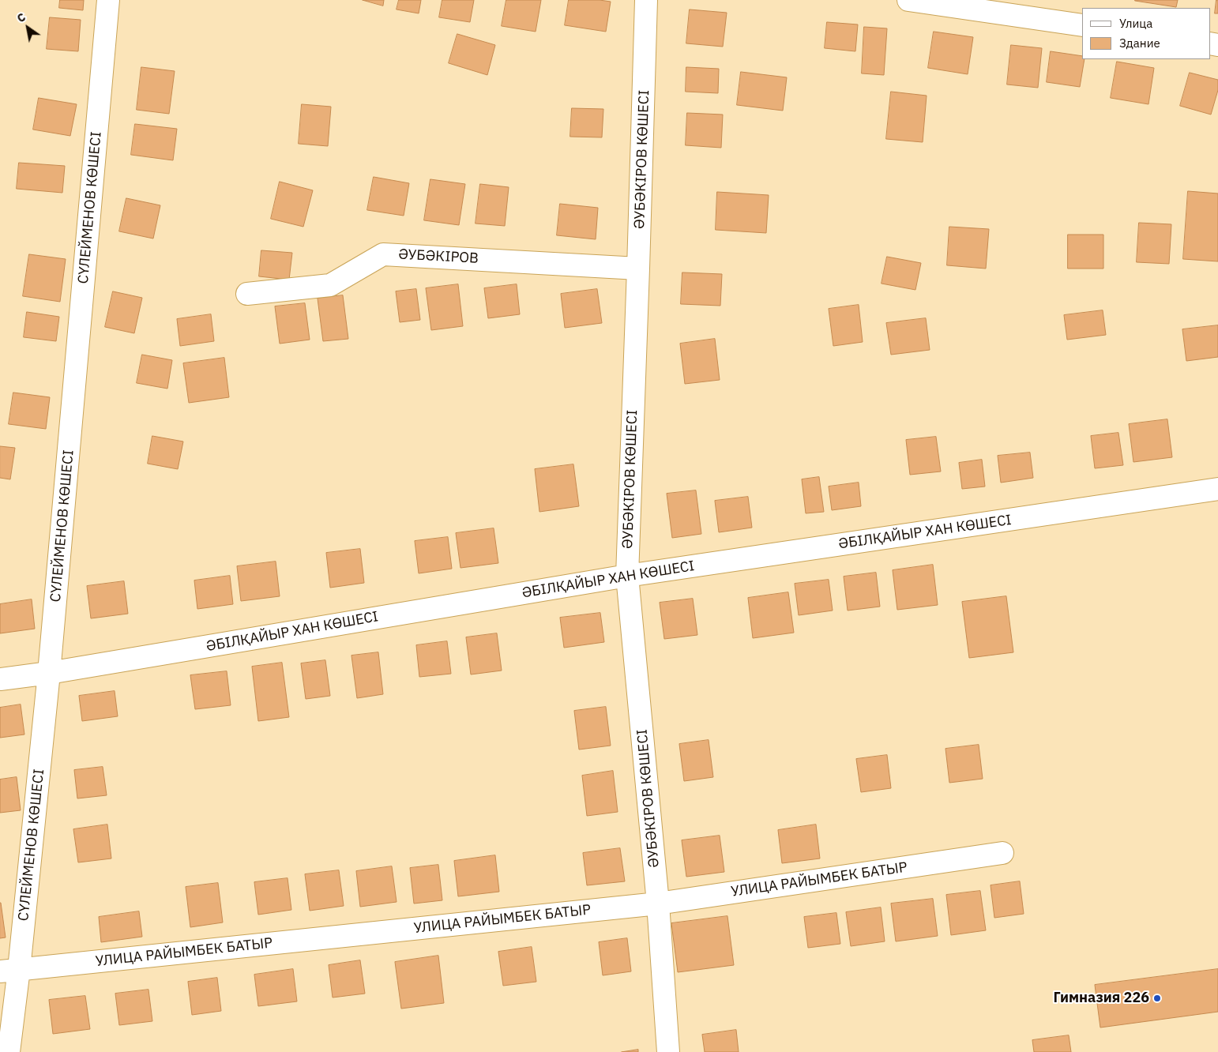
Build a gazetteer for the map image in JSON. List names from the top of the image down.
{
  "streets": {
    "street": [
      "ӘУБӘКІРОВ КӨШЕСІ",
      "СҮЛЕЙМЕНОВ КӨШЕСІ",
      "ӘУБӘКІРОВ",
      "ӘБІЛҚАЙЫР ХАН КӨШЕСІ",
      "УЛИЦА РАЙЫМБЕК БАТЫР"
    ]
  },
  "crossings": [
    ["ӘУБӘКІРОВ КӨШЕСІ", "ӘУБӘКІРОВ"],
    ["ӘУБӘКІРОВ КӨШЕСІ", "ӘБІЛҚАЙЫР ХАН КӨШЕСІ"],
    ["ӘУБӘКІРОВ КӨШЕСІ", "УЛИЦА РАЙЫМБЕК БАТЫР"],
    ["СҮЛЕЙМЕНОВ КӨШЕСІ", "ӘБІЛҚАЙЫР ХАН КӨШЕСІ"],
    ["СҮЛЕЙМЕНОВ КӨШЕСІ", "УЛИЦА РАЙЫМБЕК БАТЫР"]
  ],
  "places": ["Гимназия 226"],
  "legend": ["Улица", "Здание"],
  "north": "top left"
}
